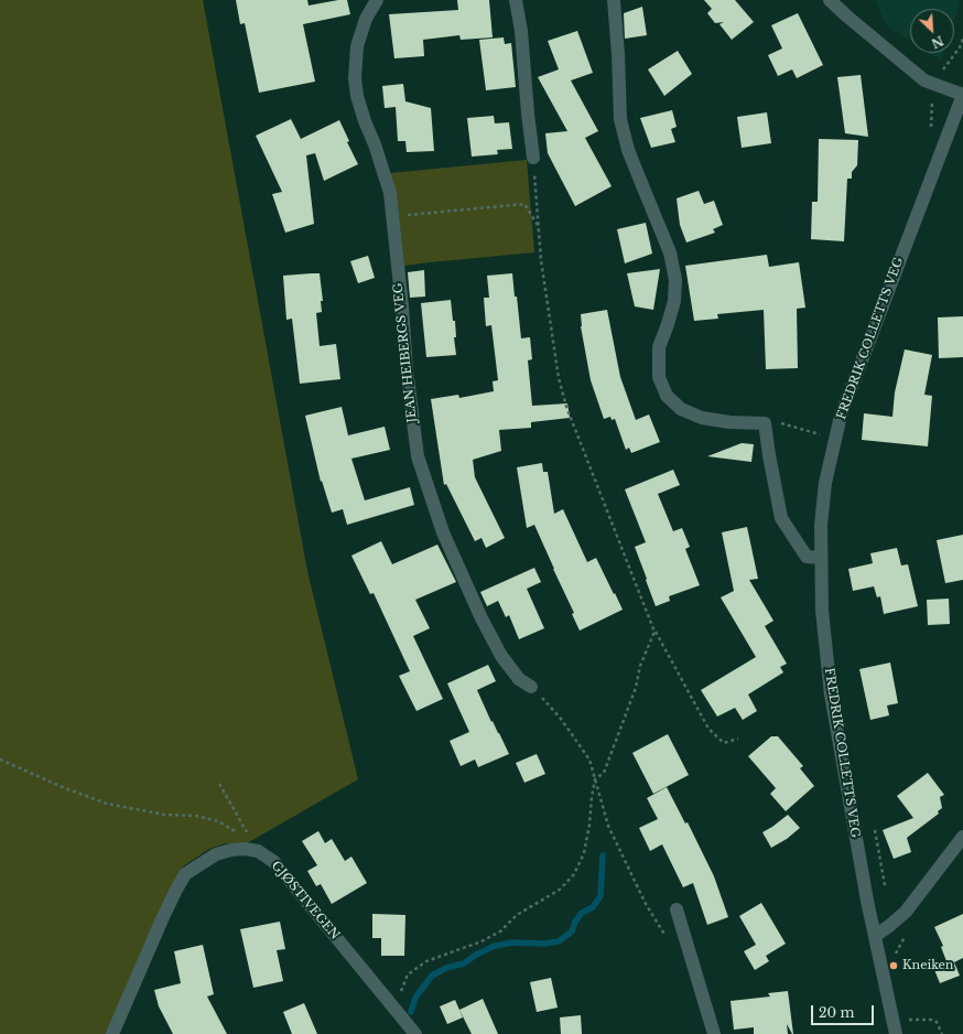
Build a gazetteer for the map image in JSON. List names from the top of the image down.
{
  "streets": {
    "street": ["FREDRIK COLLETTS VEG", "JEAN HEIBERGS VEG", "GJØSTIVEGEN"]
  },
  "places": ["Kneiken"],
  "scale_bar": "20 m",
  "north": "bottom right"
}
